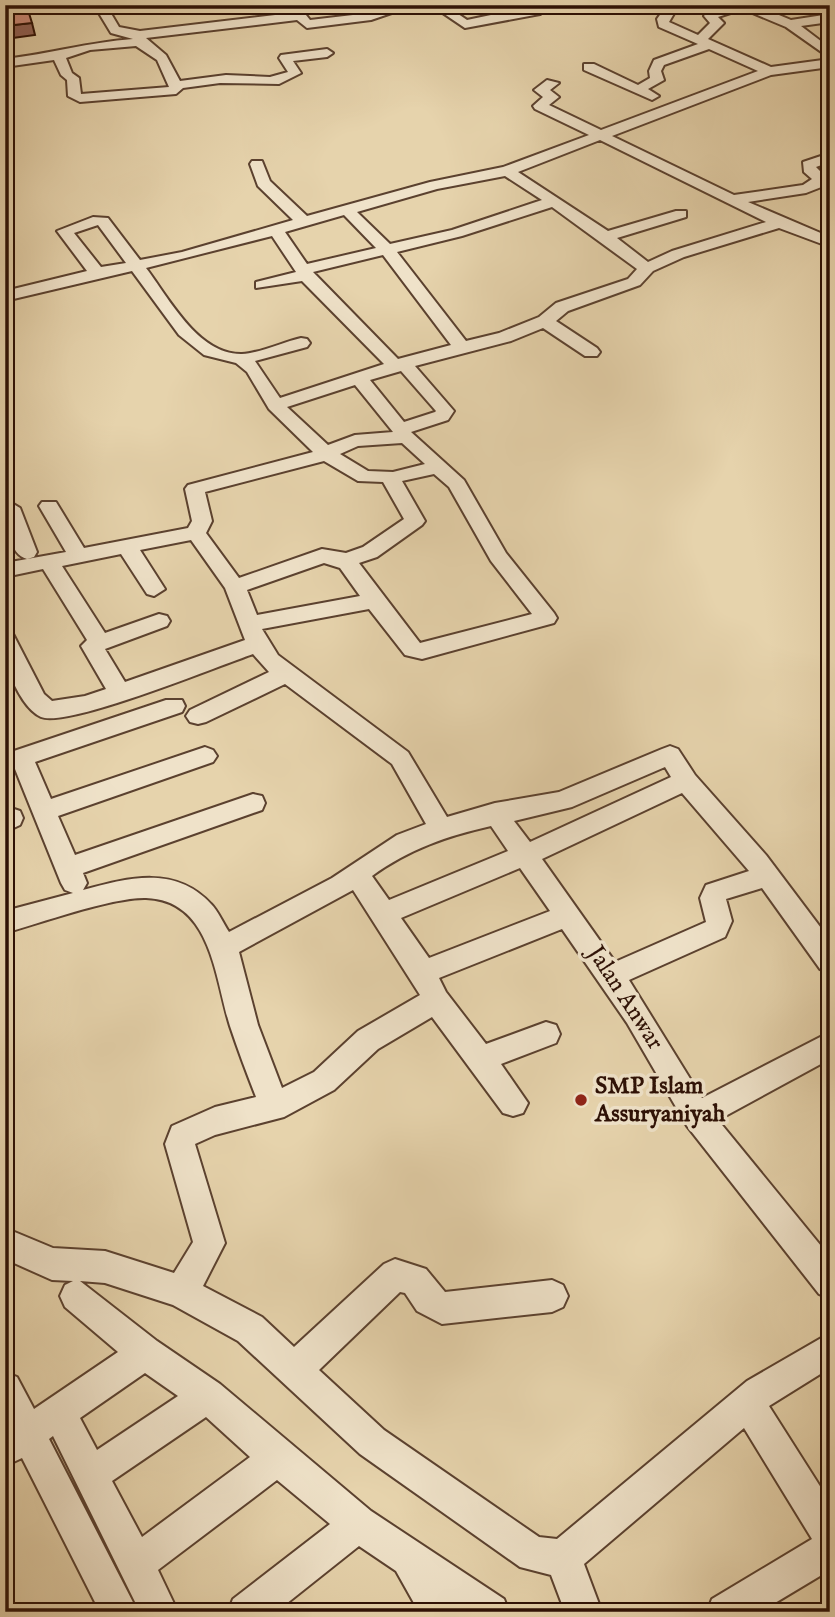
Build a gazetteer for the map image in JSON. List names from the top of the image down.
{
  "streets": {
    "street": ["Jalan Anwar"]
  },
  "places": ["SMP Islam Assuryaniyah"]
}
